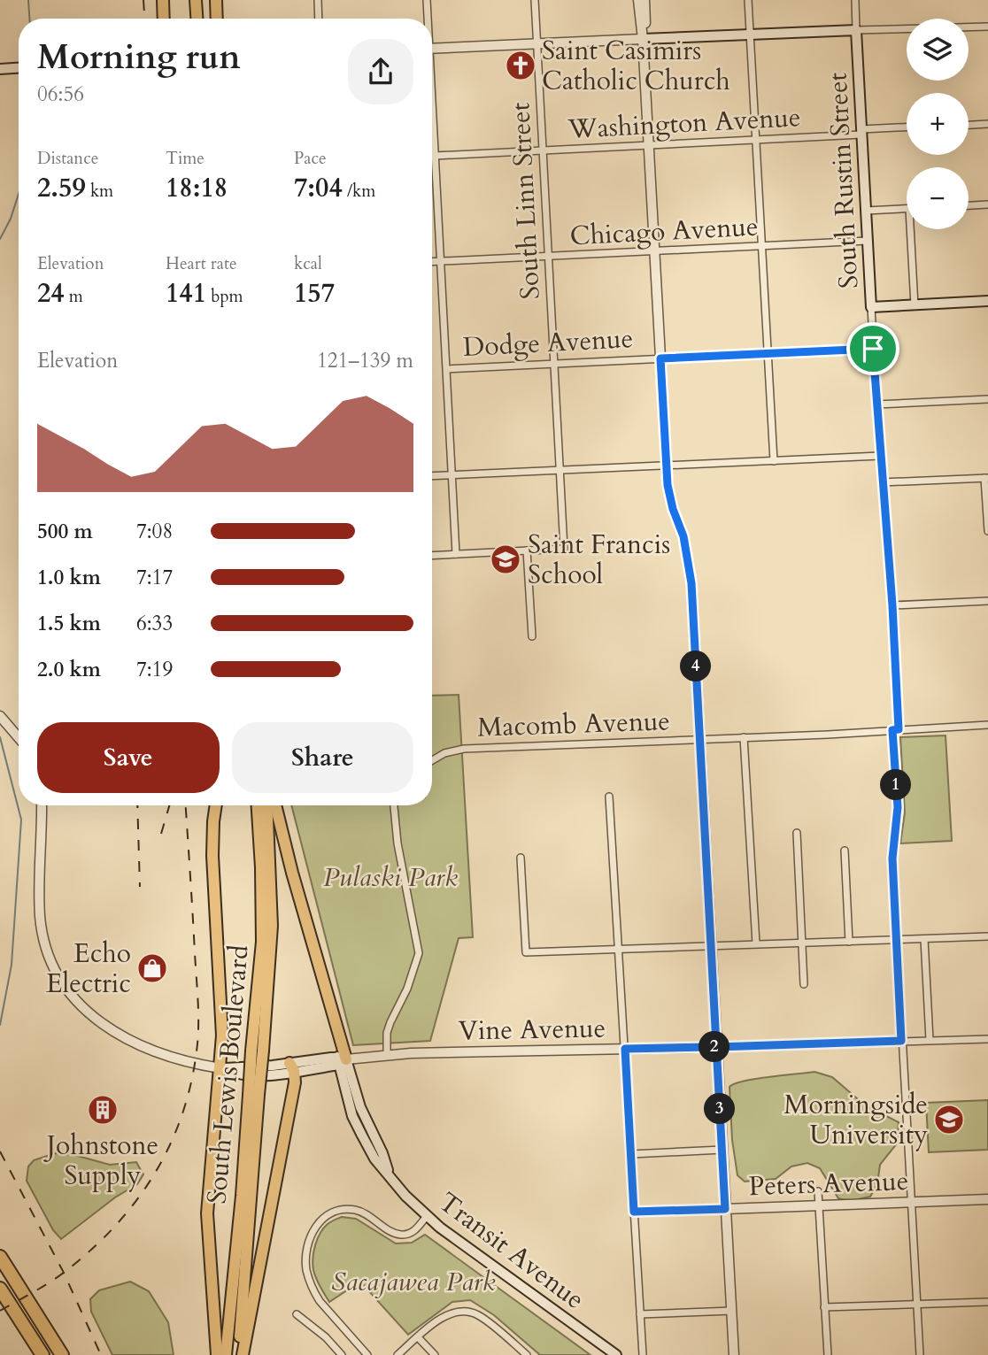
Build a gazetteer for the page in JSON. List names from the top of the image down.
{
  "streets": {
    "main road": ["South Rustin Street", "South Lewis Boulevard", "Transit Avenue"],
    "street": [
      "Washington Avenue",
      "South Linn Street",
      "Chicago Avenue",
      "Dodge Avenue",
      "Macomb Avenue",
      "Vine Avenue",
      "Peters Avenue"
    ]
  },
  "crossings": [
    ["Washington Avenue", "South Rustin Street"],
    ["Washington Avenue", "South Linn Street"],
    ["South Rustin Street", "Chicago Avenue"],
    ["South Rustin Street", "Dodge Avenue"],
    ["South Rustin Street", "Macomb Avenue"],
    ["South Rustin Street", "Vine Avenue"],
    ["South Rustin Street", "Peters Avenue"],
    ["South Linn Street", "Chicago Avenue"],
    ["South Linn Street", "Dodge Avenue"],
    ["Vine Avenue", "Transit Avenue"]
  ],
  "parks": ["Pulaski Park", "Sacajawea Park"],
  "places": {
    "church": ["Saint Casimirs Catholic Church"],
    "school or university": ["Saint Francis School", "Morningside University"],
    "shop": ["Echo Electric"],
    "building": ["Johnstone Supply"]
  },
  "page": {
    "map_buttons": ["+", "−"],
    "heading": ["Morning run", "06:56"],
    "stats": [
      ["Distance", "2.59 km"],
      ["Time", "18:18"],
      ["Pace", "7:04 /km"],
      ["Elevation", "24 m"],
      ["Heart rate", "141 bpm"],
      ["kcal", "157"]
    ],
    "chart": ["Elevation", "121–139 m"],
    "list": [
      {
        "name": "500 m",
        "note": "7:08"
      },
      {
        "name": "1.0 km",
        "note": "7:17"
      },
      {
        "name": "1.5 km",
        "note": "6:33"
      },
      {
        "name": "2.0 km",
        "note": "7:19"
      }
    ],
    "pins": [
      "4",
      "1",
      "2",
      "3"
    ],
    "buttons": ["Save", "Share"]
  }
}
